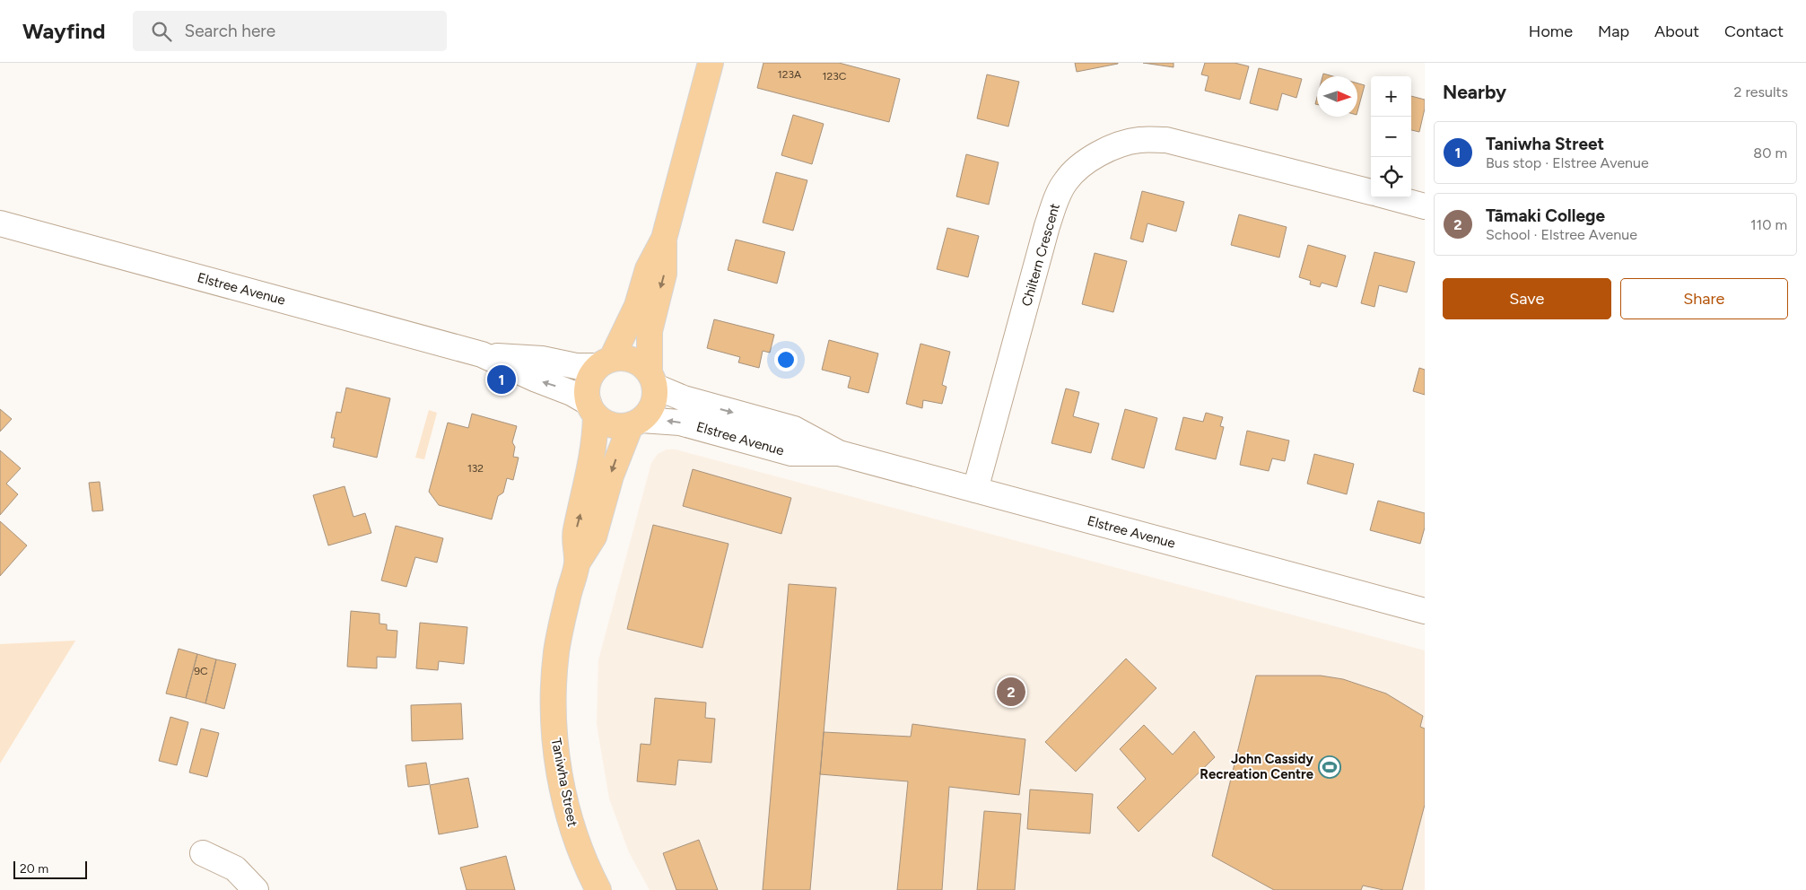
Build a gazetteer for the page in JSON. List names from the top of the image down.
{
  "streets": {
    "main road": ["Taniwha Street"],
    "street": ["Chiltern Crescent", "Elstree Avenue"]
  },
  "crossings": [
    ["Chiltern Crescent", "Elstree Avenue"],
    ["Elstree Avenue", "Taniwha Street"]
  ],
  "places": {
    "sports": ["John Cassidy Recreation Centre"]
  },
  "house_numbers": [
    "123A",
    "123C",
    "132",
    "9C"
  ],
  "scale_bar": "20 m",
  "north": "right",
  "page": {
    "header": "Wayfind",
    "search": "Search here",
    "nav": [
      "Home",
      "Map",
      "About",
      "Contact"
    ],
    "heading": ["Nearby", "2 results"],
    "map_buttons": ["+", "−"],
    "list": [
      {
        "mark": "1",
        "name": "Taniwha Street",
        "note": "Bus stop · Elstree Avenue",
        "value": "80 m"
      },
      {
        "mark": "2",
        "name": "Tāmaki College",
        "note": "School · Elstree Avenue",
        "value": "110 m"
      }
    ],
    "buttons": ["Save", "Share"],
    "pins": ["1", "2"],
    "scale": "20 m"
  }
}
